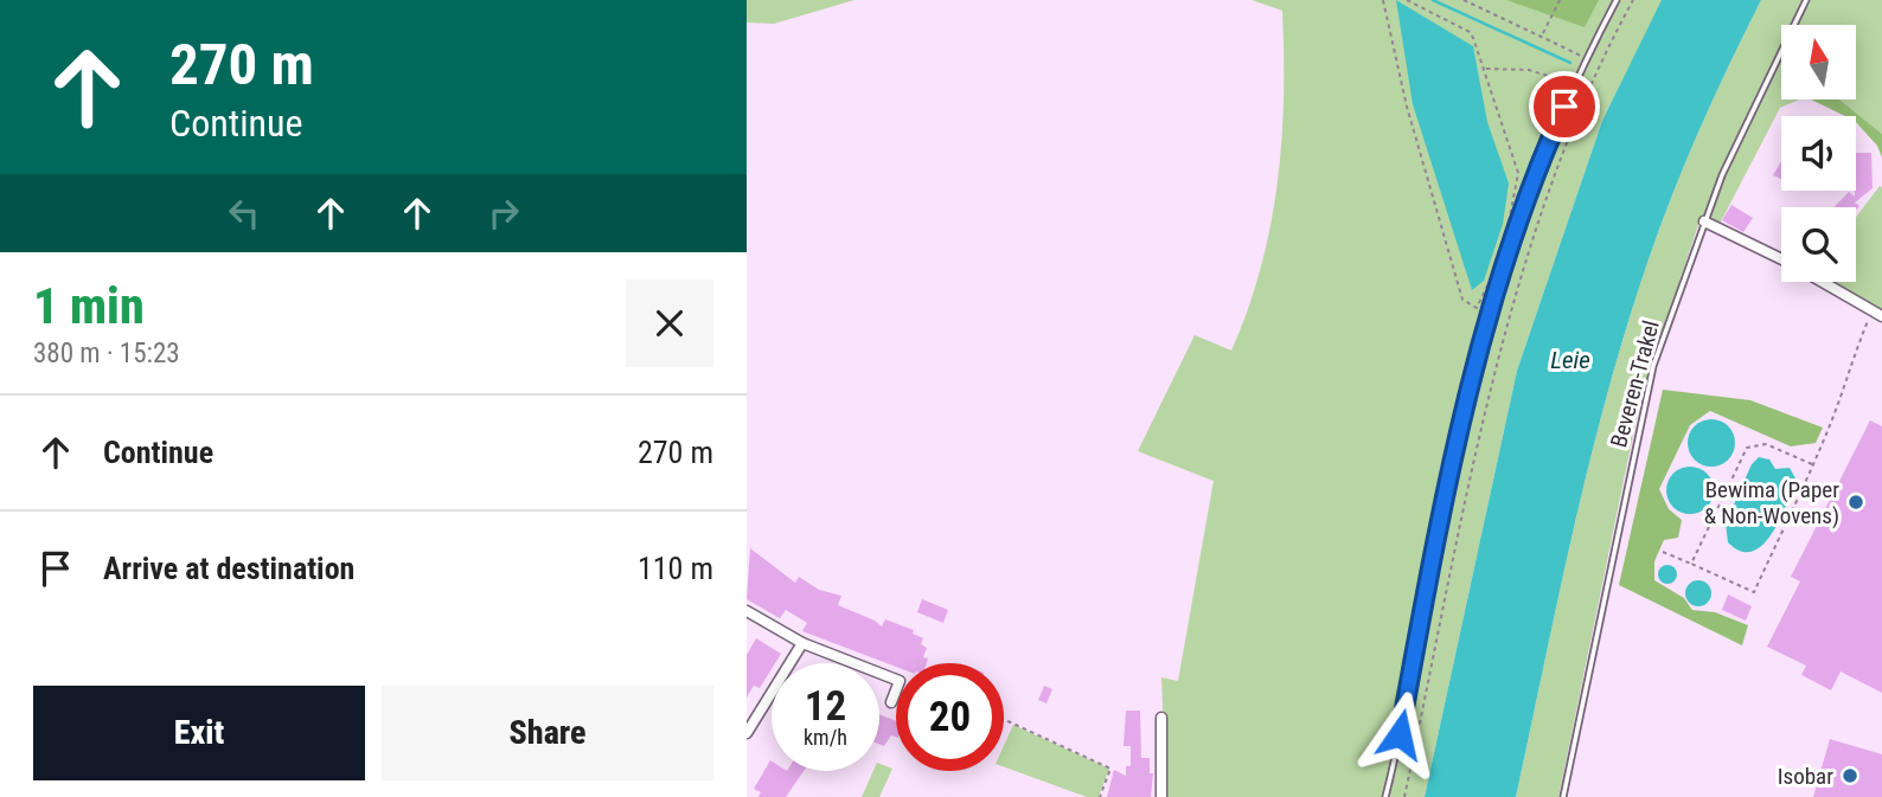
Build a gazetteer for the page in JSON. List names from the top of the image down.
{
  "streets": {
    "lane": ["Beveren-Trakel"]
  },
  "water": ["Leie"],
  "places": ["Bewima (Paper & Non-Wovens)", "Isobar"],
  "north": "top",
  "page": {
    "turn": ["270 m", "Continue"],
    "heading": ["1 min", "380 m · 15:23"],
    "list": [
      {
        "name": "Continue",
        "value": "270 m"
      },
      {
        "name": "Arrive at destination",
        "value": "110 m"
      }
    ],
    "speed": "12 km/h",
    "limit": "20",
    "buttons": ["Exit", "Share"]
  }
}
